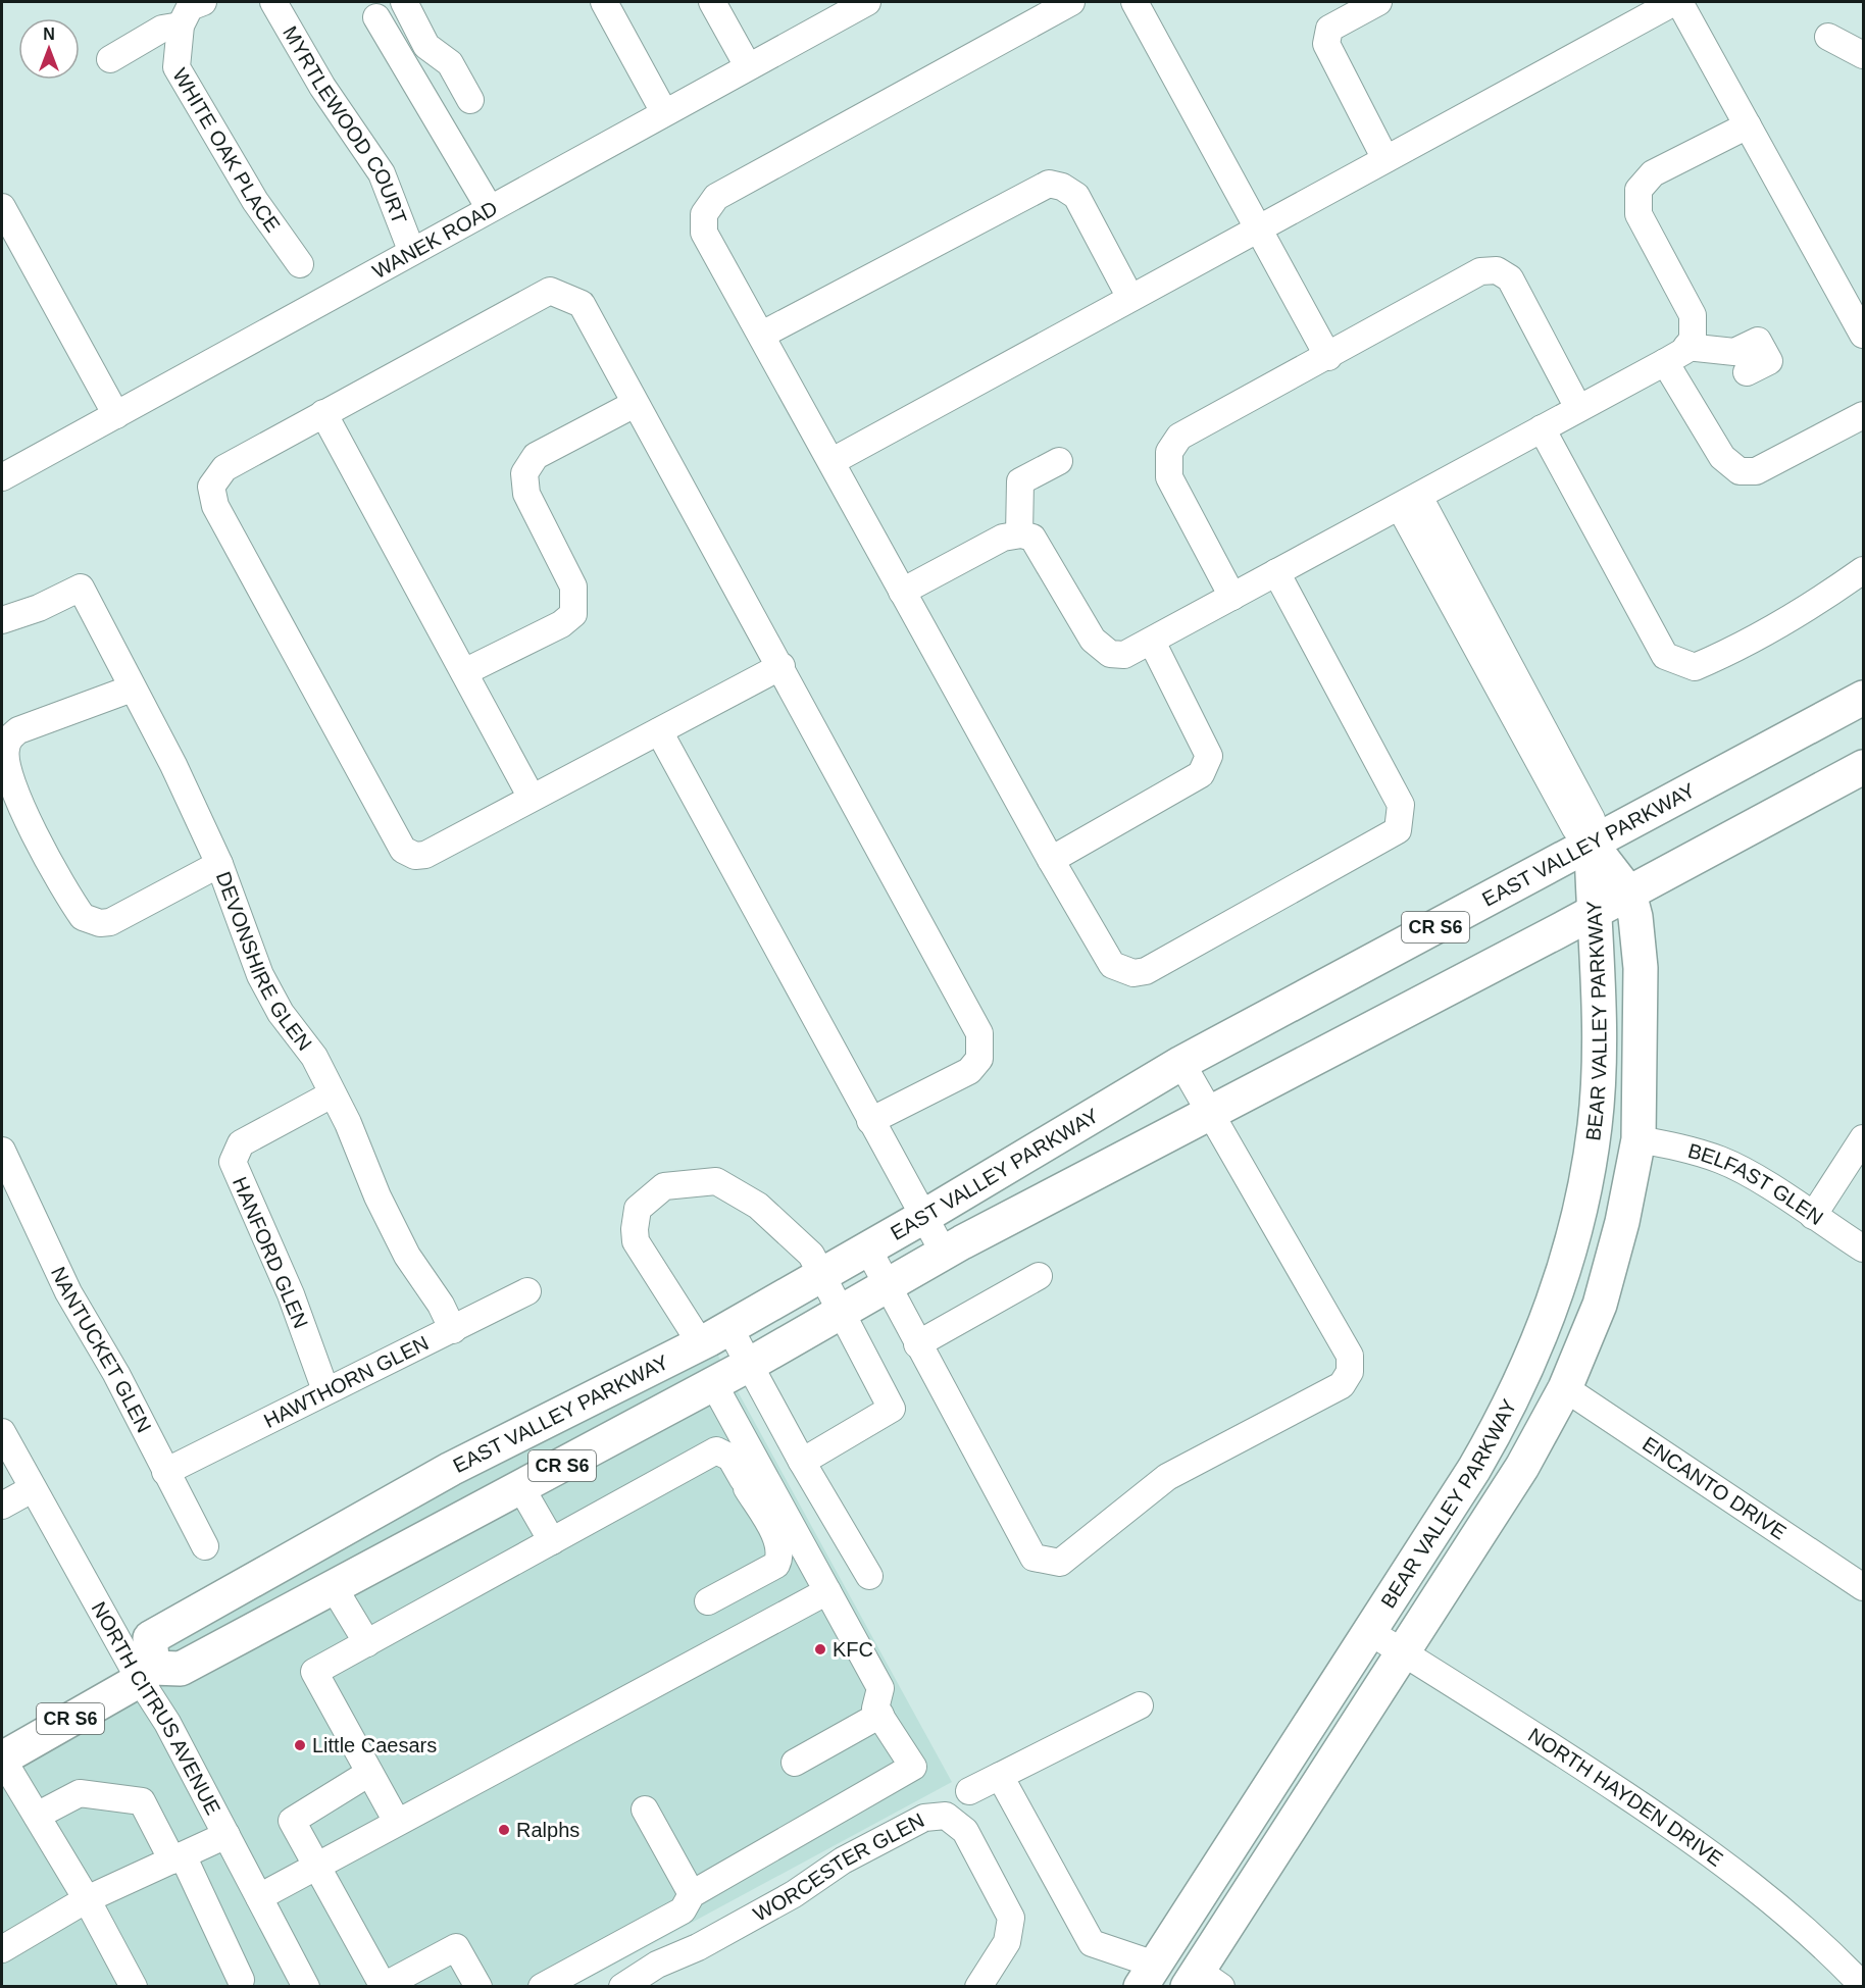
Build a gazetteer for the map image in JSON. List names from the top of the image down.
{
  "streets": {
    "main road": ["EAST VALLEY PARKWAY", "CR S6", "BEAR VALLEY PARKWAY"],
    "street": [
      "MYRTLEWOOD COURT",
      "WHITE OAK PLACE",
      "WANEK ROAD",
      "DEVONSHIRE GLEN",
      "BELFAST GLEN",
      "HANFORD GLEN",
      "NANTUCKET GLEN",
      "HAWTHORN GLEN",
      "ENCANTO DRIVE",
      "NORTH CITRUS AVENUE",
      "NORTH HAYDEN DRIVE",
      "WORCESTER GLEN"
    ]
  },
  "crossings": [
    ["MYRTLEWOOD COURT", "WANEK ROAD"],
    ["EAST VALLEY PARKWAY", "BEAR VALLEY PARKWAY"],
    ["EAST VALLEY PARKWAY", "NORTH CITRUS AVENUE"],
    ["DEVONSHIRE GLEN", "HANFORD GLEN"],
    ["DEVONSHIRE GLEN", "HAWTHORN GLEN"],
    ["BEAR VALLEY PARKWAY", "BELFAST GLEN"],
    ["BEAR VALLEY PARKWAY", "ENCANTO DRIVE"],
    ["BEAR VALLEY PARKWAY", "NORTH HAYDEN DRIVE"],
    ["HANFORD GLEN", "HAWTHORN GLEN"],
    ["NANTUCKET GLEN", "HAWTHORN GLEN"]
  ],
  "places": ["KFC", "Little Caesars", "Ralphs"],
  "north": "top"
}
